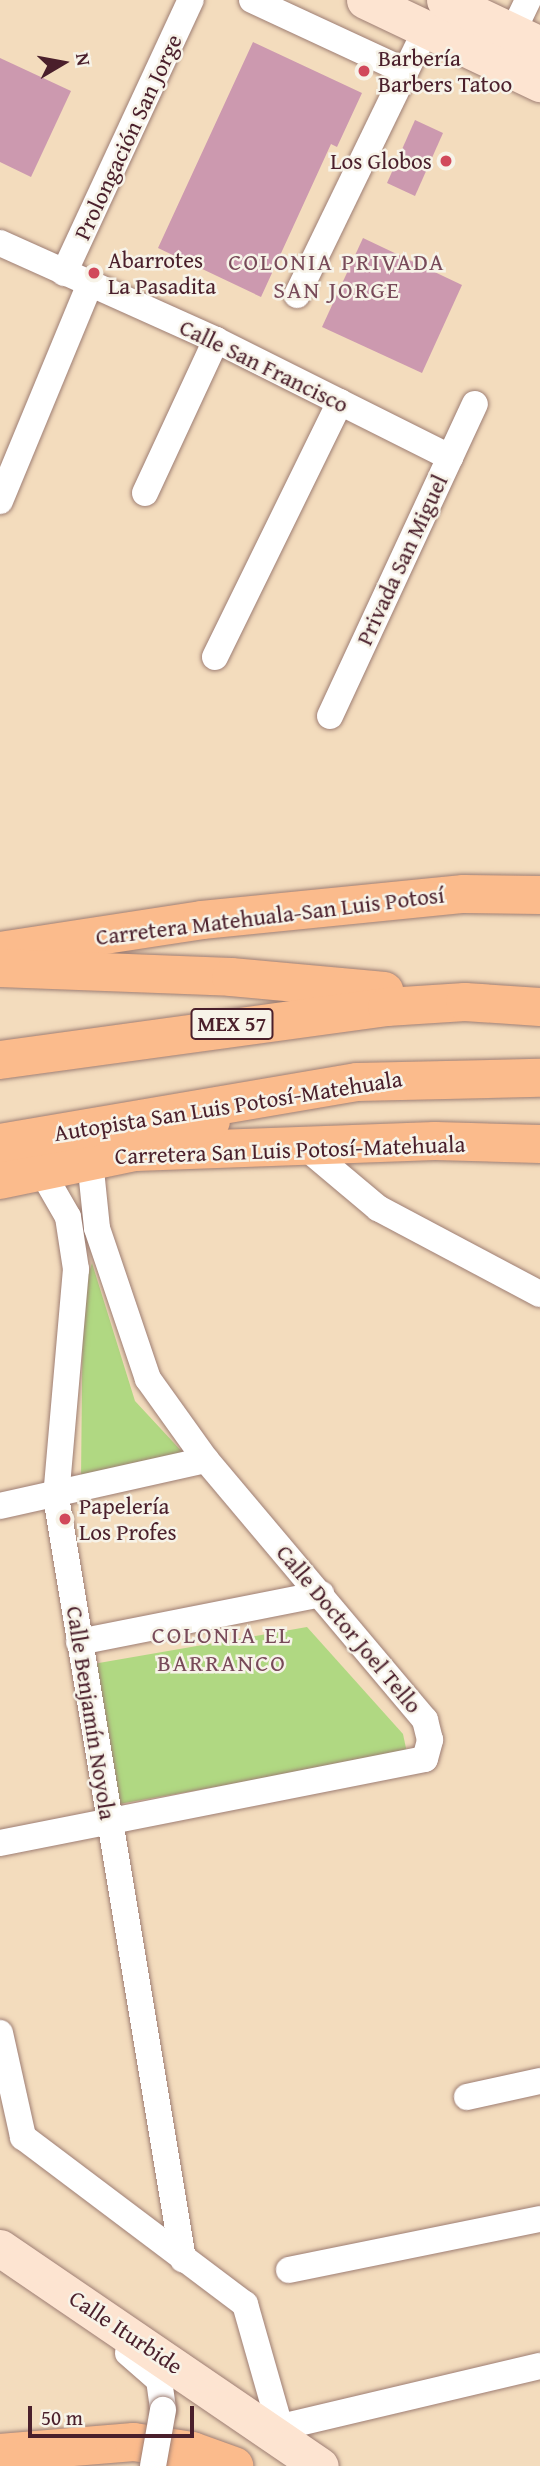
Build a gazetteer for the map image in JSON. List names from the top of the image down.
{
  "streets": {
    "main road": [
      "Carretera Matehuala-San Luis Potosí",
      "MEX 57",
      "Autopista San Luis Potosí-Matehuala",
      "Carretera San Luis Potosí-Matehuala"
    ],
    "street": [
      "Prolongación San Jorge",
      "Calle San Francisco",
      "Privada San Miguel",
      "Calle Doctor Joel Tello",
      "Calle Benjamín Noyola",
      "Calle Iturbide"
    ]
  },
  "crossings": [
    ["Prolongación San Jorge", "Calle San Francisco"],
    ["Calle San Francisco", "Privada San Miguel"],
    ["Carretera San Luis Potosí-Matehuala", "Calle Doctor Joel Tello"],
    ["Carretera San Luis Potosí-Matehuala", "Calle Benjamín Noyola"],
    ["Calle Doctor Joel Tello", "Calle Benjamín Noyola"]
  ],
  "districts": ["COLONIA PRIVADA SAN JORGE", "COLONIA EL BARRANCO"],
  "places": [
    "Barbería Barbers Tatoo",
    "Los Globos",
    "Abarrotes La Pasadita",
    "Papelería Los Profes"
  ],
  "scale_bar": "50 m",
  "north": "right"
}
